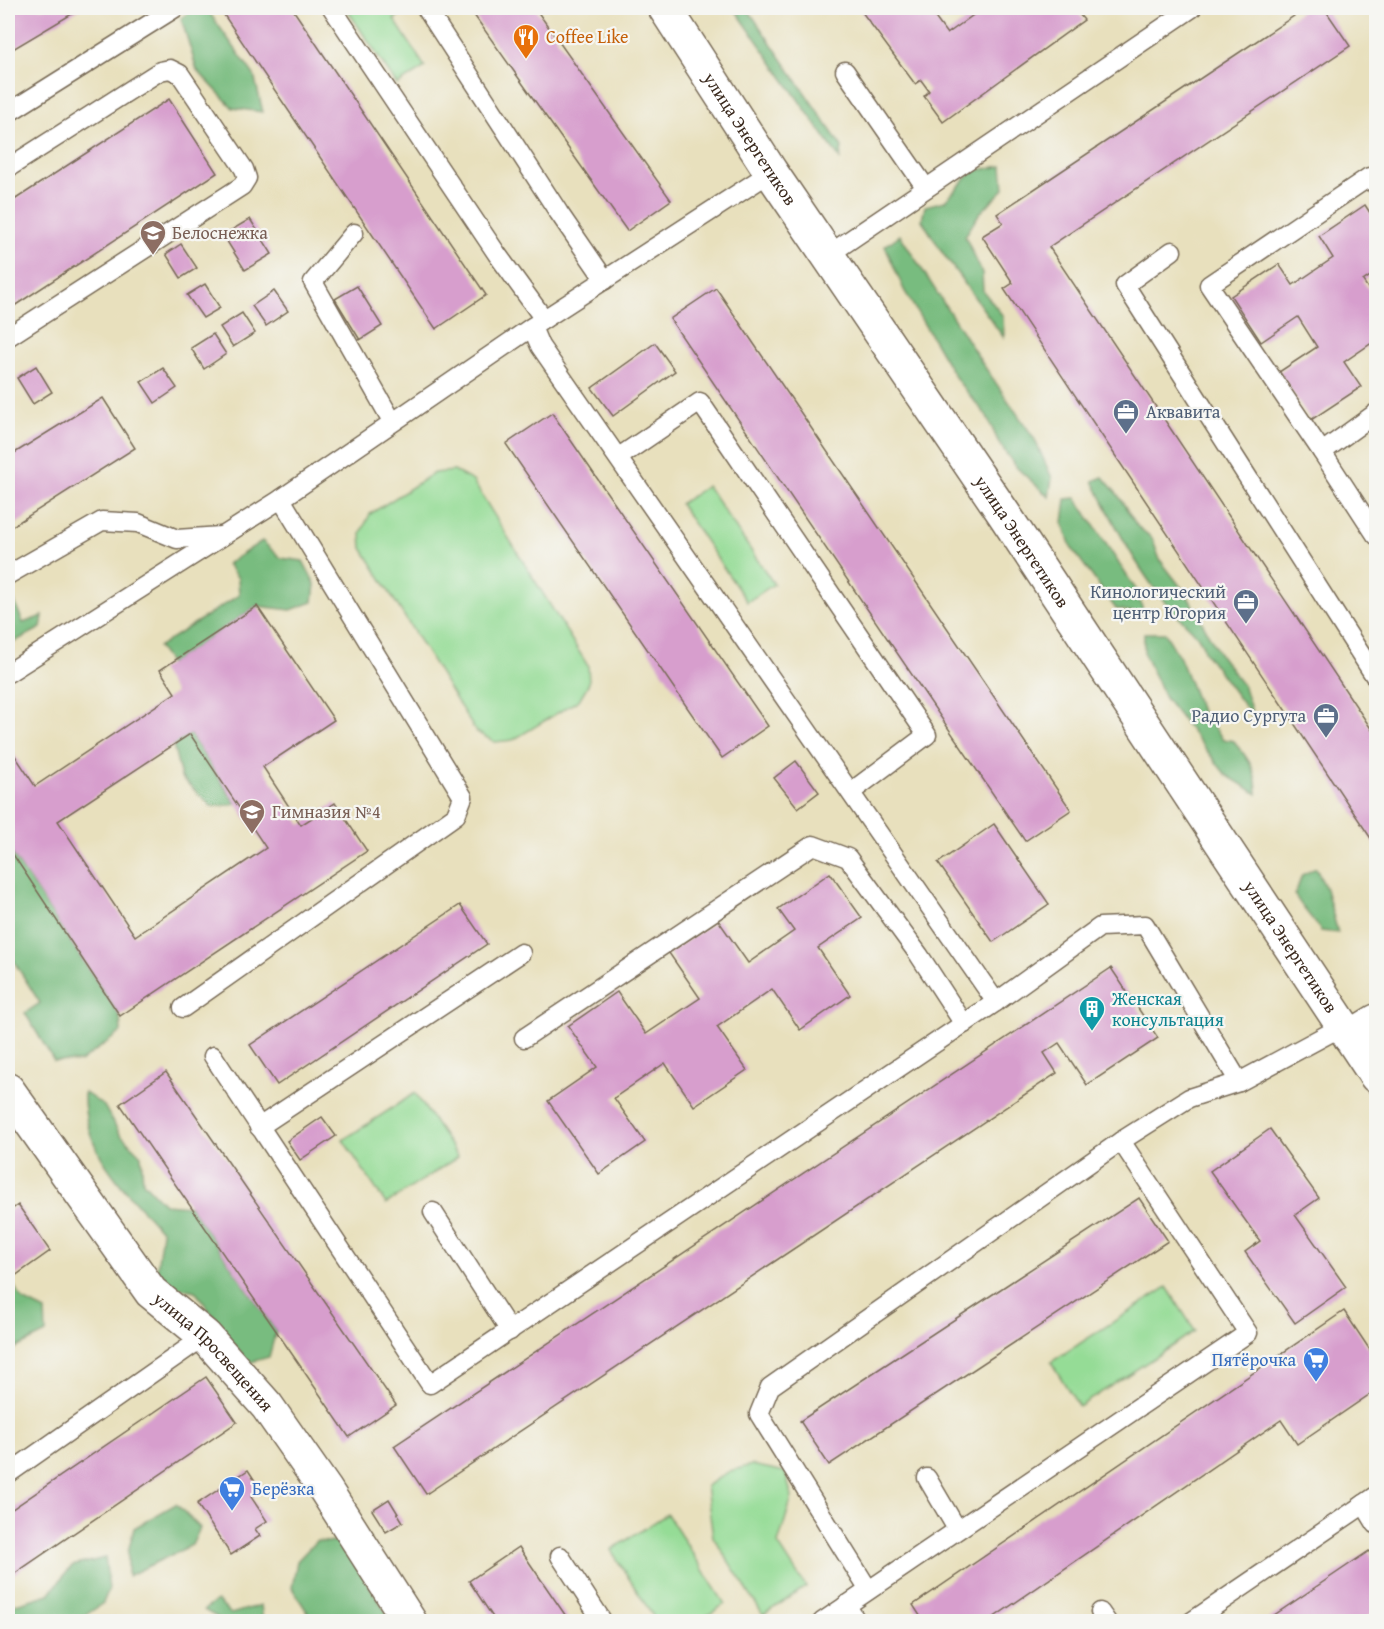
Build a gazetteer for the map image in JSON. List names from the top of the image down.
{
  "streets": {
    "main road": ["улица Энергетиков", "улица Просвещения"]
  },
  "places": {
    "restaurant": ["Coffee Like"],
    "school or university": ["Белоснежка", "Гимназия №4"],
    "office": ["Аквавита", "Кинологический центр Югория", "Радио Сургута"],
    "building": ["Женская консультация"],
    "supermarket": ["Пятёрочка", "Берёзка"]
  }
}
